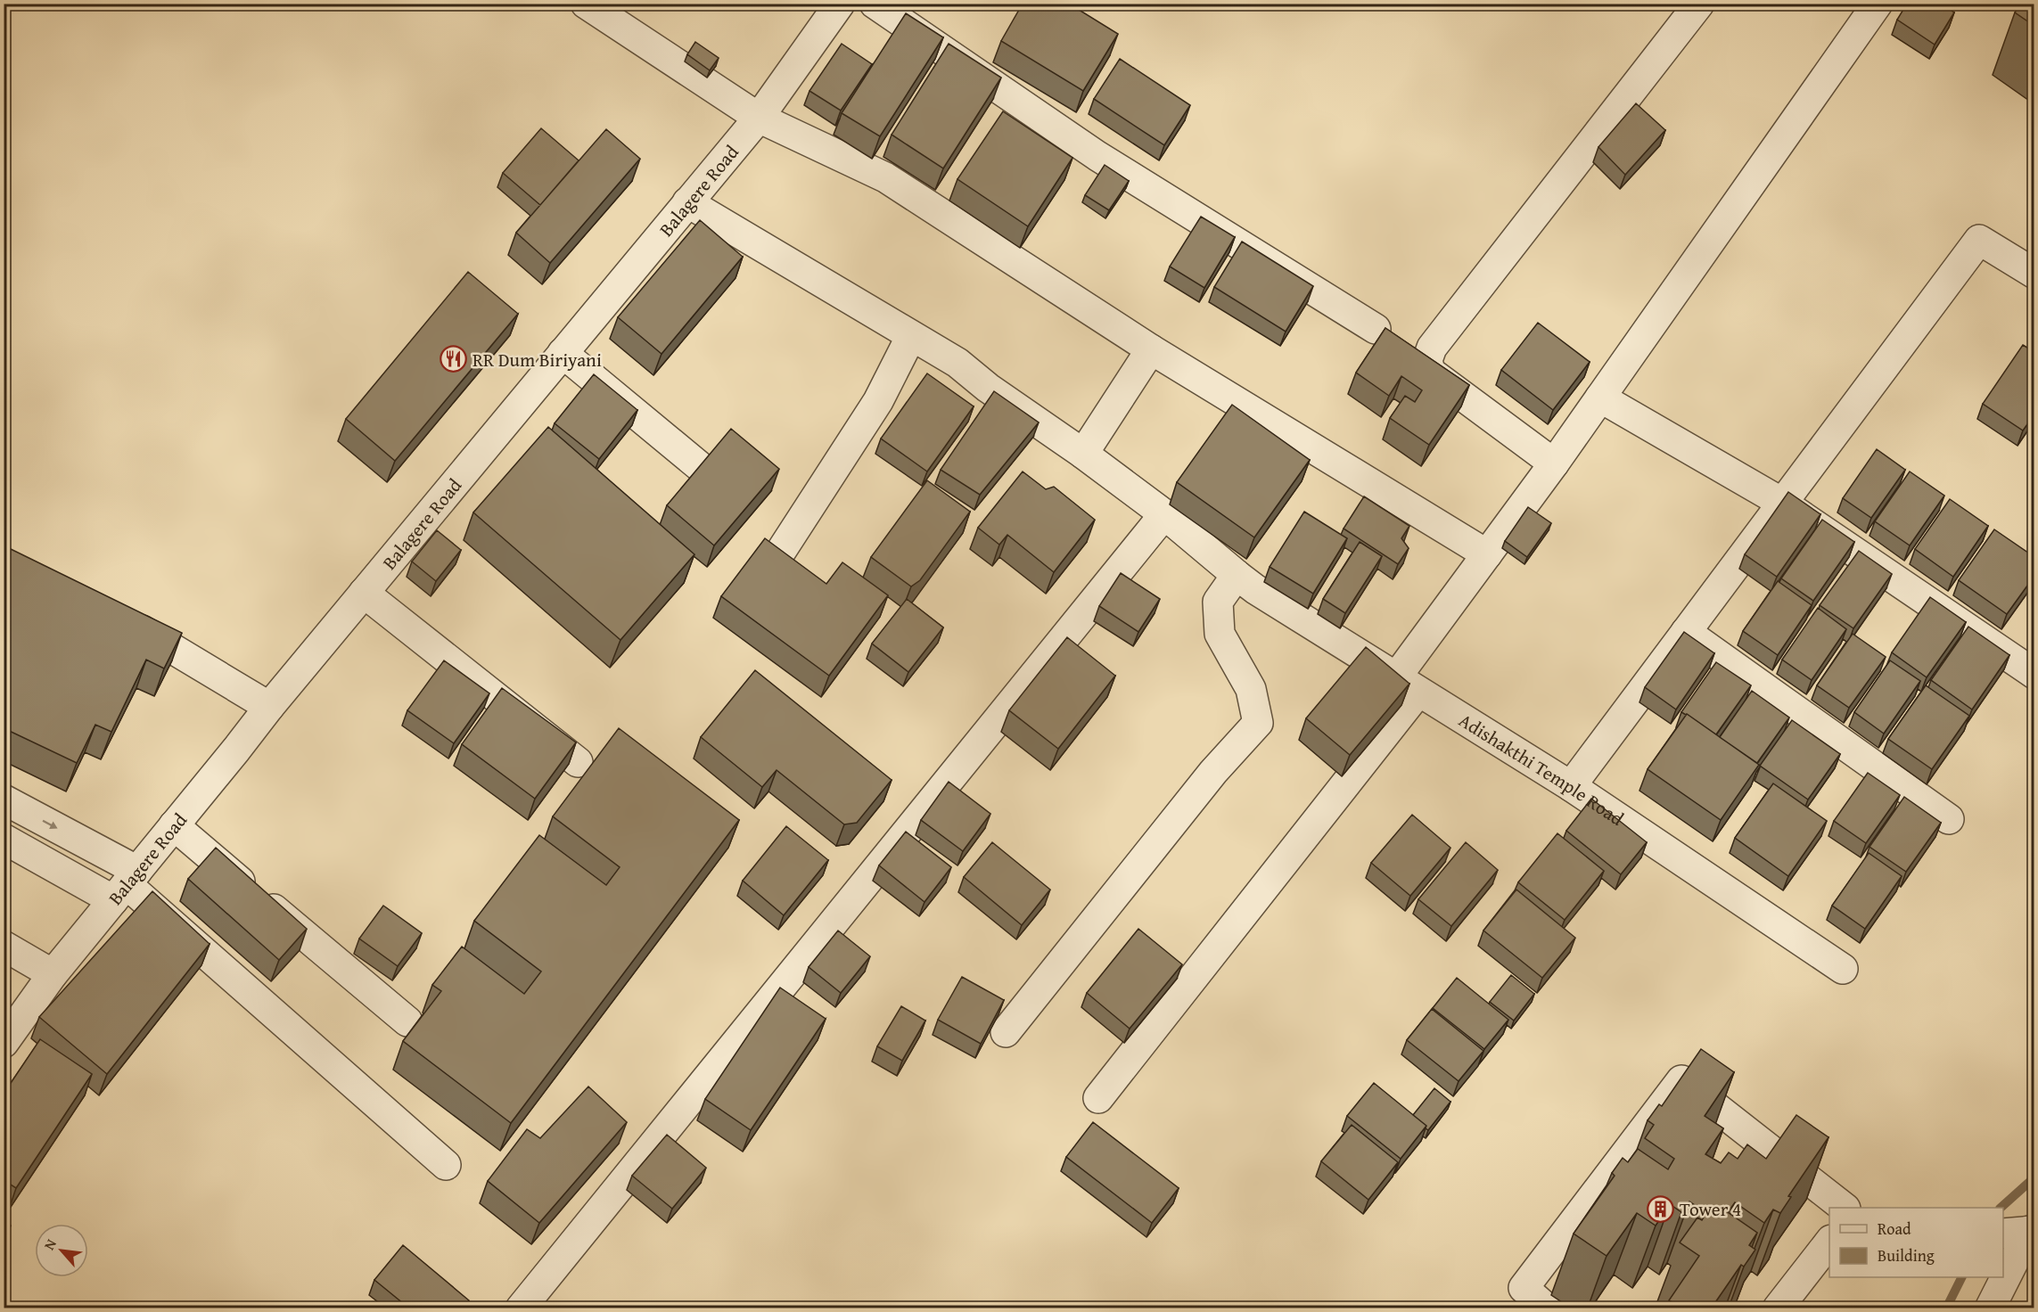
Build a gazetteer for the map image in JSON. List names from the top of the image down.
{
  "streets": {
    "street": ["Balagere Road", "Adishakthi Temple Road"]
  },
  "crossings": [
    ["Balagere Road", "Adishakthi Temple Road"]
  ],
  "places": {
    "restaurant": ["RR Dum Biriyani"],
    "building": ["Tower 4"]
  },
  "legend": ["Road", "Building"],
  "north": "top left"
}
